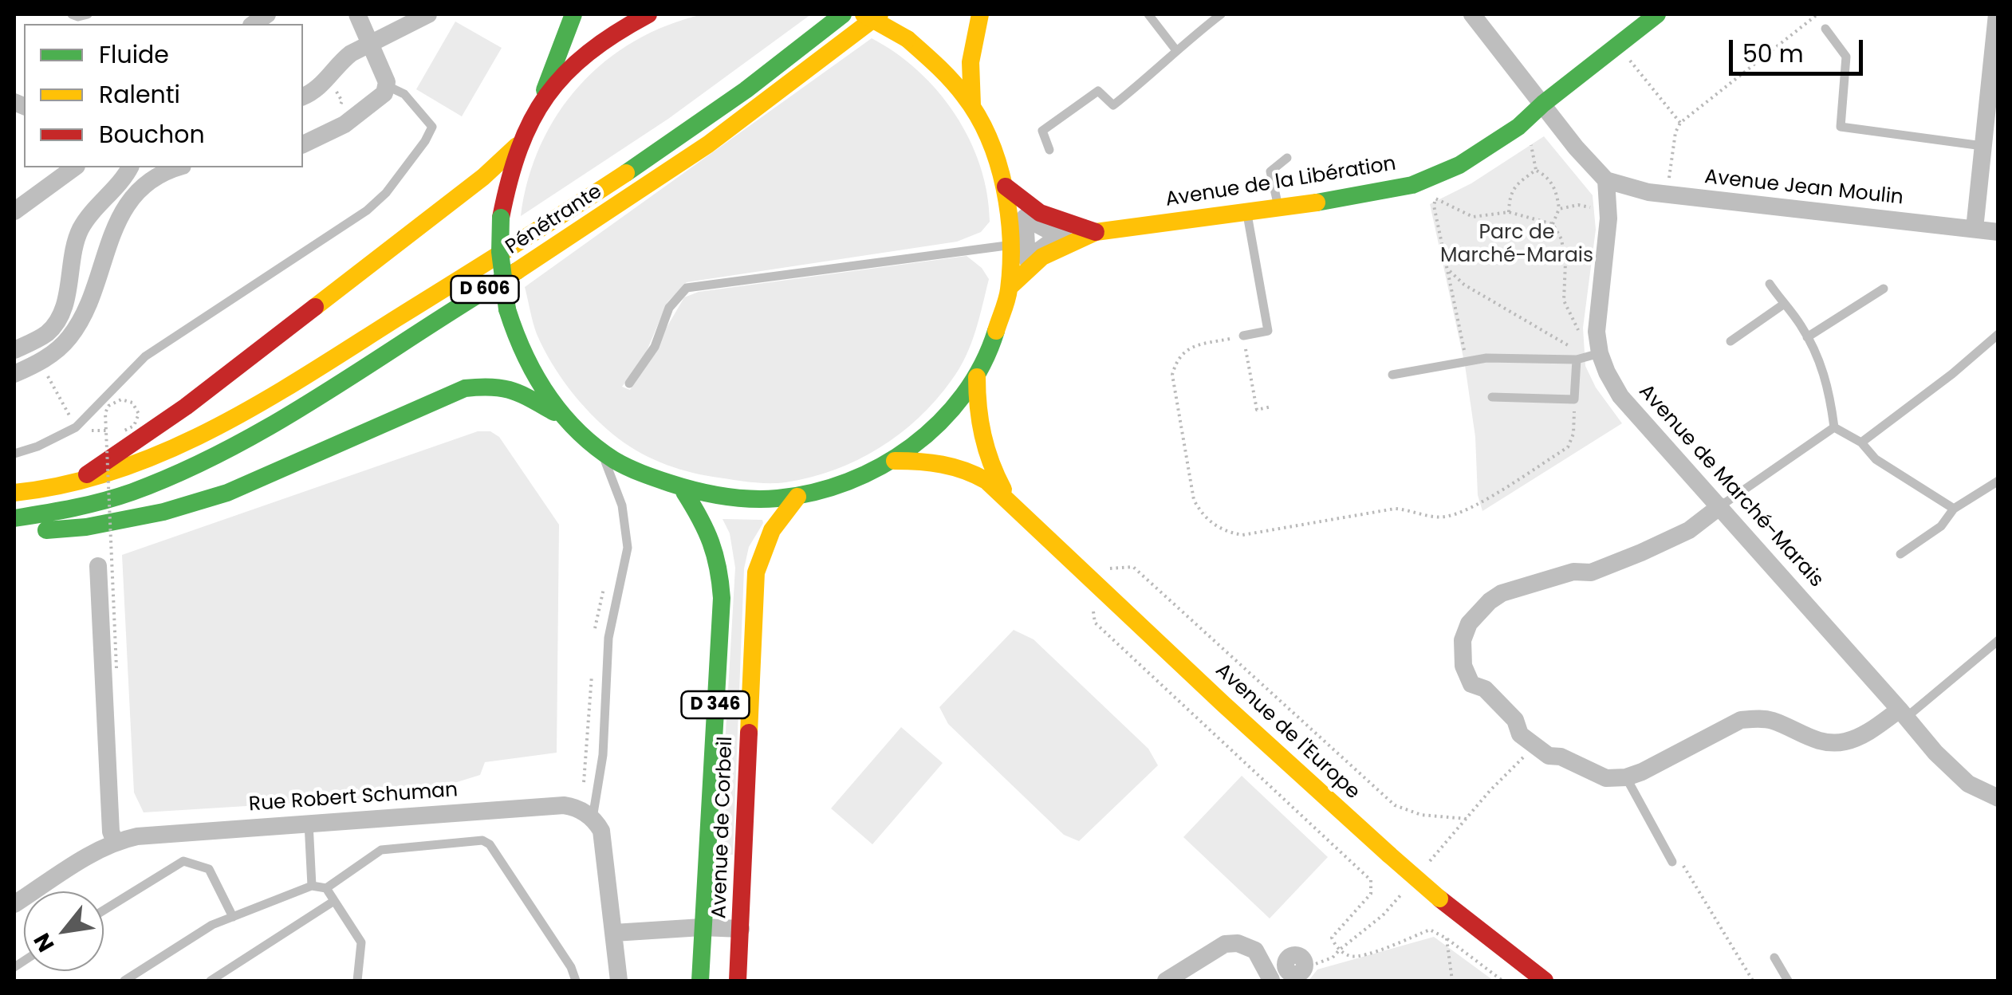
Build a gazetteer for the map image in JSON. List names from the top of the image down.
{
  "streets": {
    "main road": [
      "Avenue de la Libération",
      "Pénétrante",
      "D 606",
      "D 346",
      "Avenue de l'Europe",
      "Avenue de Corbeil"
    ],
    "street": ["Avenue Jean Moulin", "Avenue de Marché-Marais", "Rue Robert Schuman"]
  },
  "crossings": [
    ["Avenue Jean Moulin", "Avenue de Marché-Marais"],
    ["Pénétrante", "D 606"]
  ],
  "parks": ["Parc de Marché-Marais"],
  "legend": ["Fluide", "Ralenti", "Bouchon"],
  "scale_bar": "50 m",
  "north": "bottom left"
}
